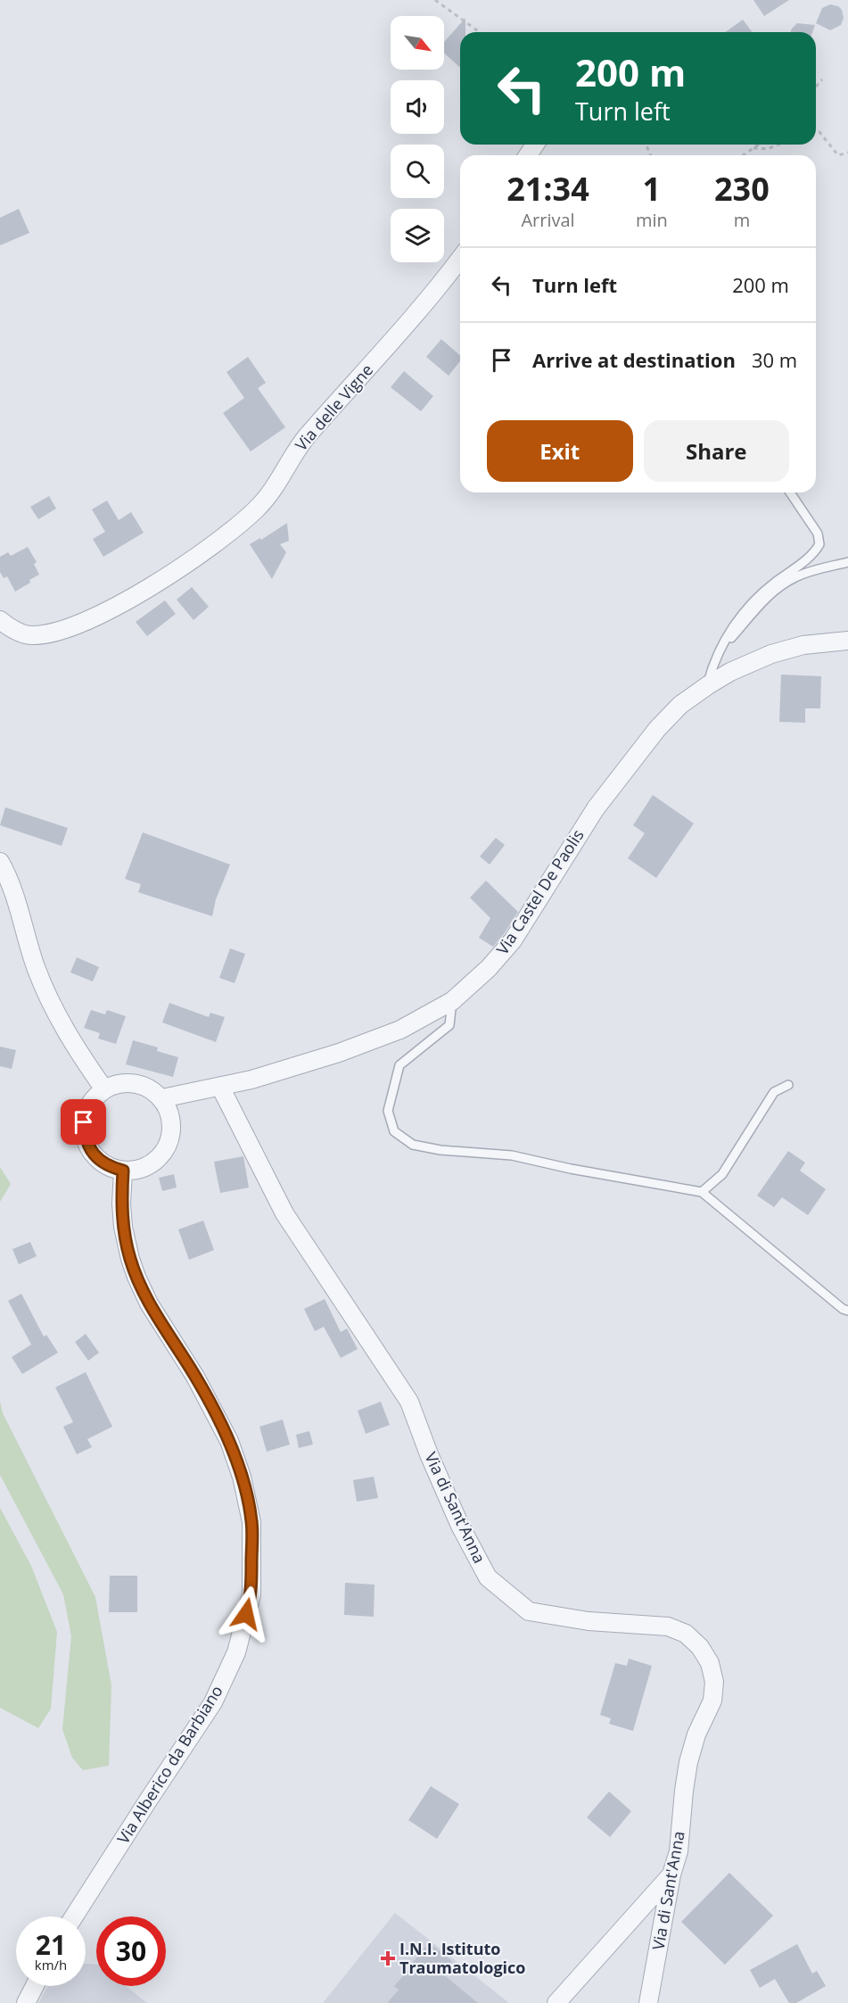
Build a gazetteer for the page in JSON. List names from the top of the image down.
{
  "streets": {
    "street": [
      "Via delle Vigne",
      "Via Castel De Paolis",
      "Via di Sant'Anna",
      "Via Alberico da Barbiano"
    ]
  },
  "crossings": [
    ["Via Castel De Paolis", "Via di Sant'Anna"],
    ["Via Castel De Paolis", "Via Alberico da Barbiano"]
  ],
  "places": {
    "health": ["I.N.I. Istituto Traumatologico"]
  },
  "north": "bottom right",
  "page": {
    "turn": ["200 m", "Turn left"],
    "eta": [
      "21:34",
      "Arrival",
      "1",
      "min",
      "230",
      "m"
    ],
    "list": [
      {
        "name": "Turn left",
        "value": "200 m"
      },
      {
        "name": "Arrive at destination",
        "value": "30 m"
      }
    ],
    "buttons": ["Exit", "Share"],
    "speed": "21 km/h",
    "limit": "30"
  }
}
